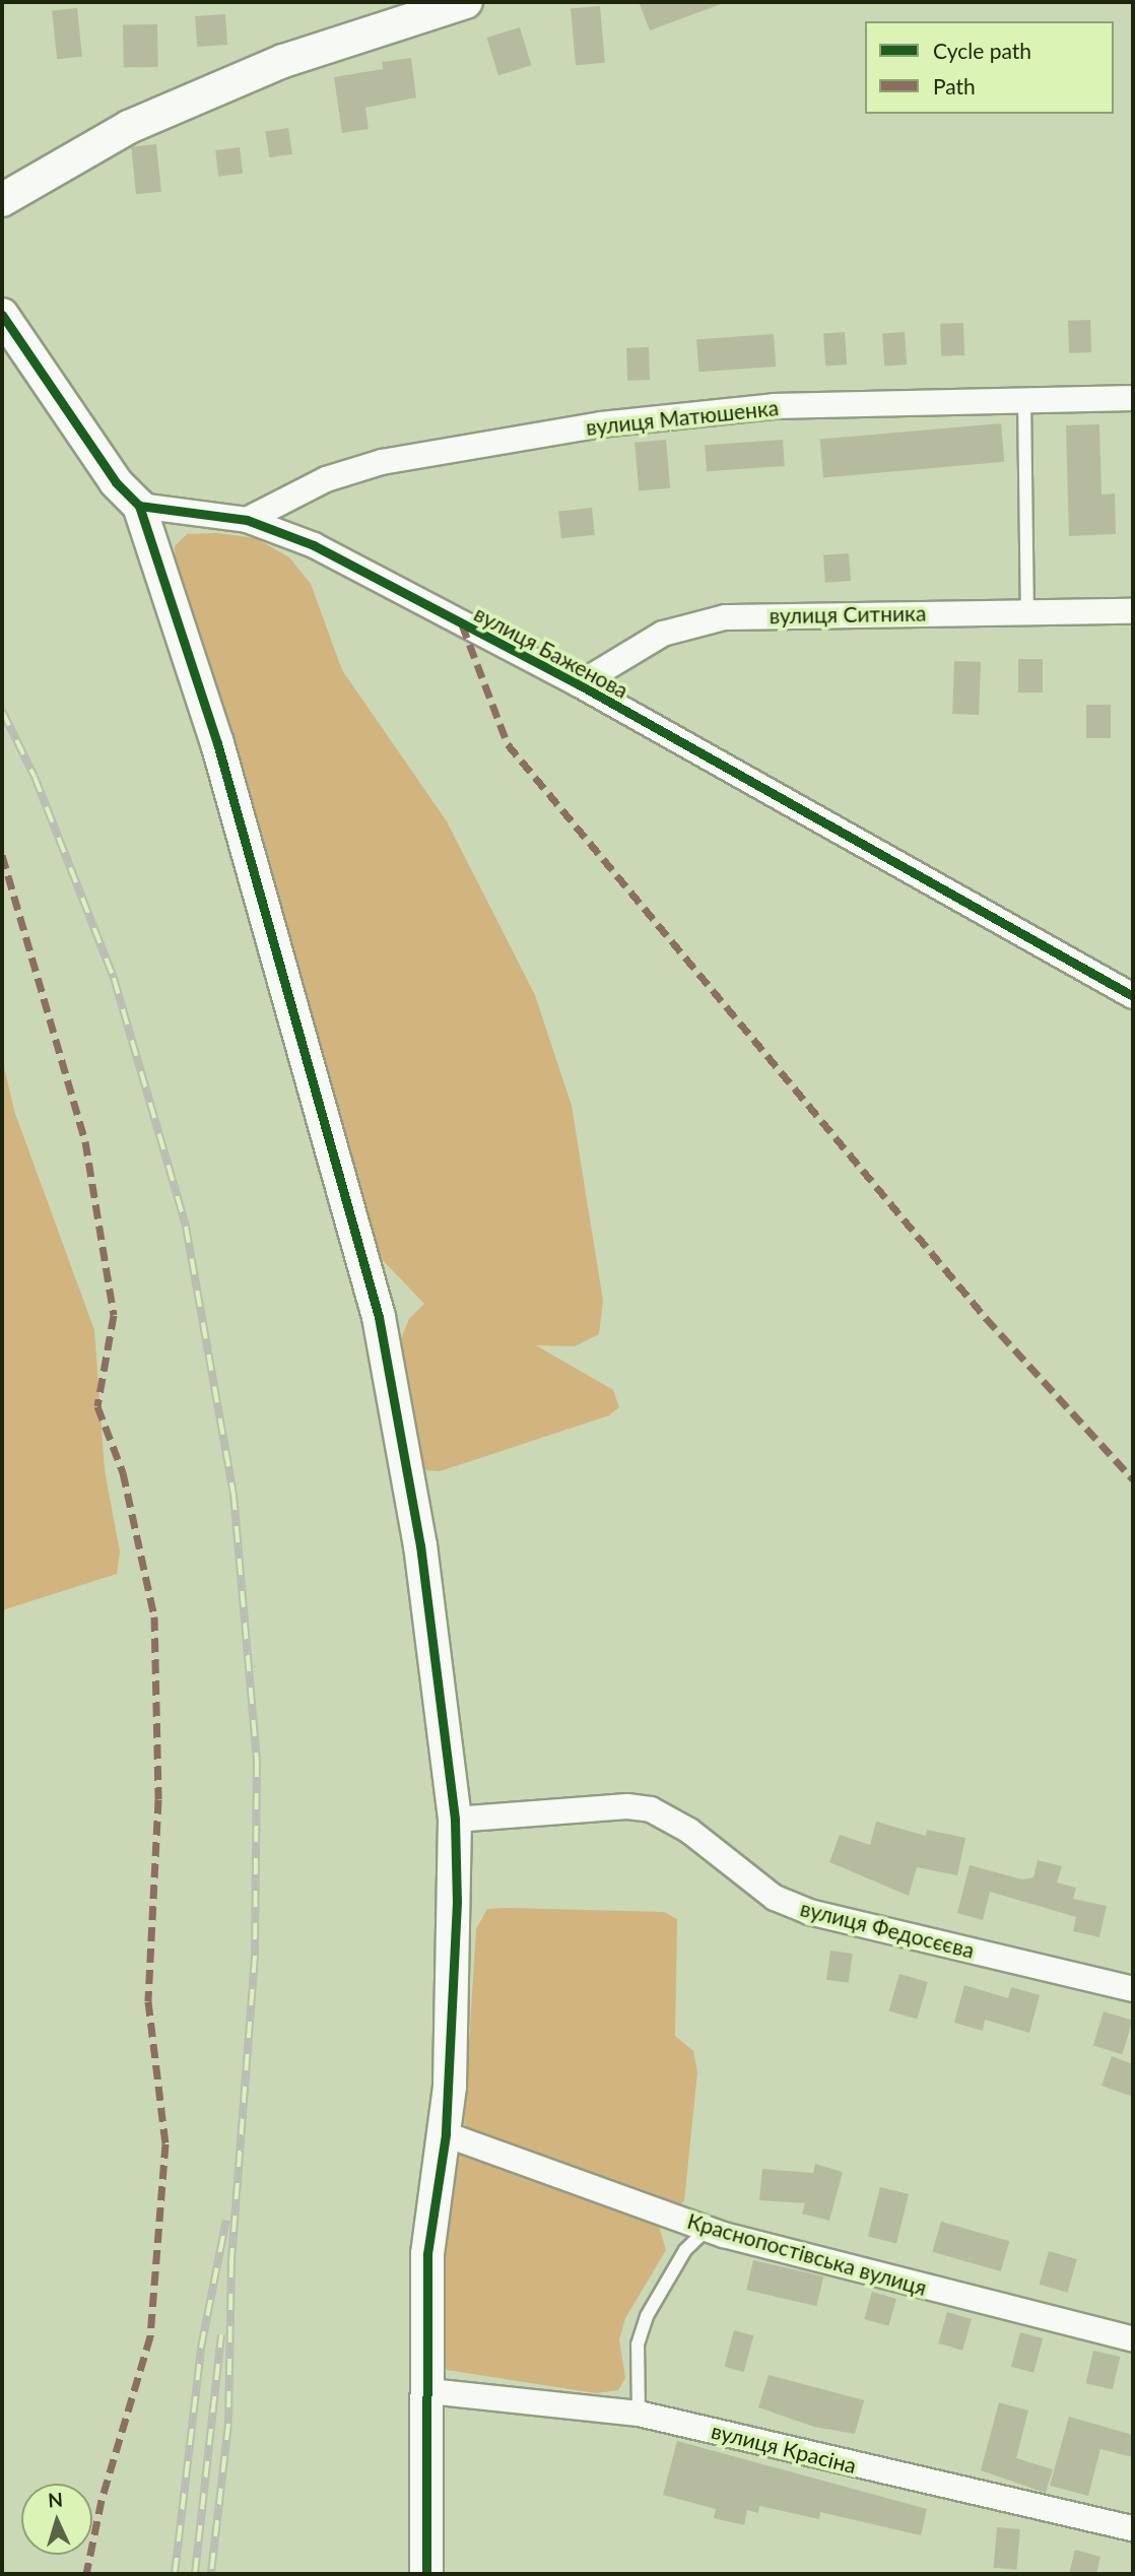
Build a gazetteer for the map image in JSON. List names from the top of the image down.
{
  "streets": {
    "street": [
      "вулиця Матюшенка",
      "вулиця Ситника",
      "вулиця Баженова",
      "вулиця Федосєєва",
      "Краснопостівська вулиця",
      "вулиця Красіна"
    ]
  },
  "crossings": [
    ["вулиця Матюшенка", "вулиця Баженова"],
    ["вулиця Ситника", "вулиця Баженова"]
  ],
  "legend": ["Cycle path", "Path"],
  "north": "top"
}
